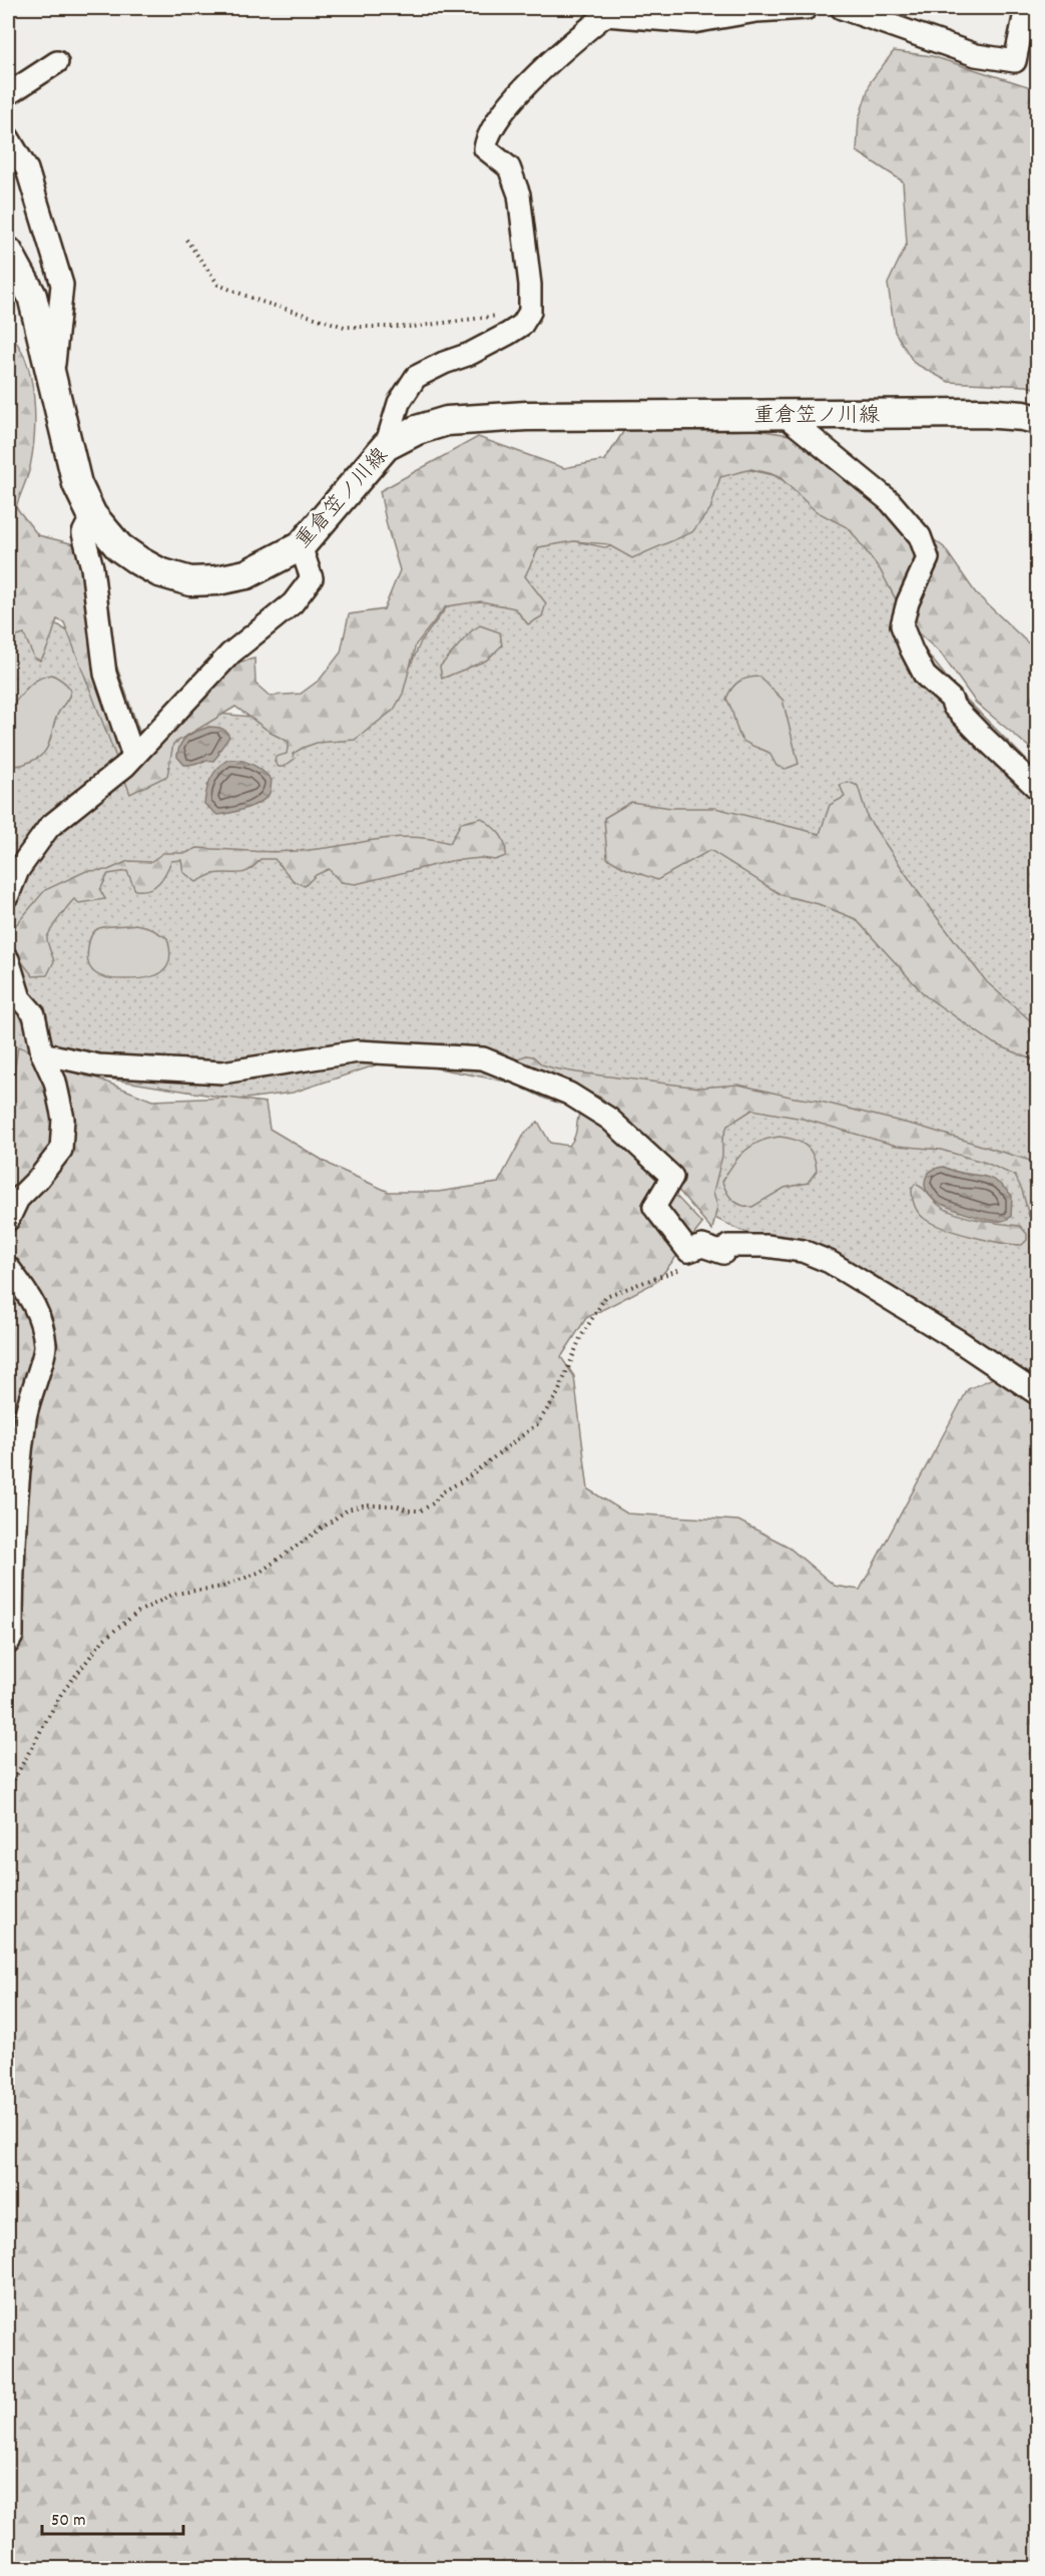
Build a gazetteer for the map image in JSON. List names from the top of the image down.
{
  "streets": {
    "main road": ["重倉笠ノ川線"]
  },
  "scale_bar": "50 m"
}
